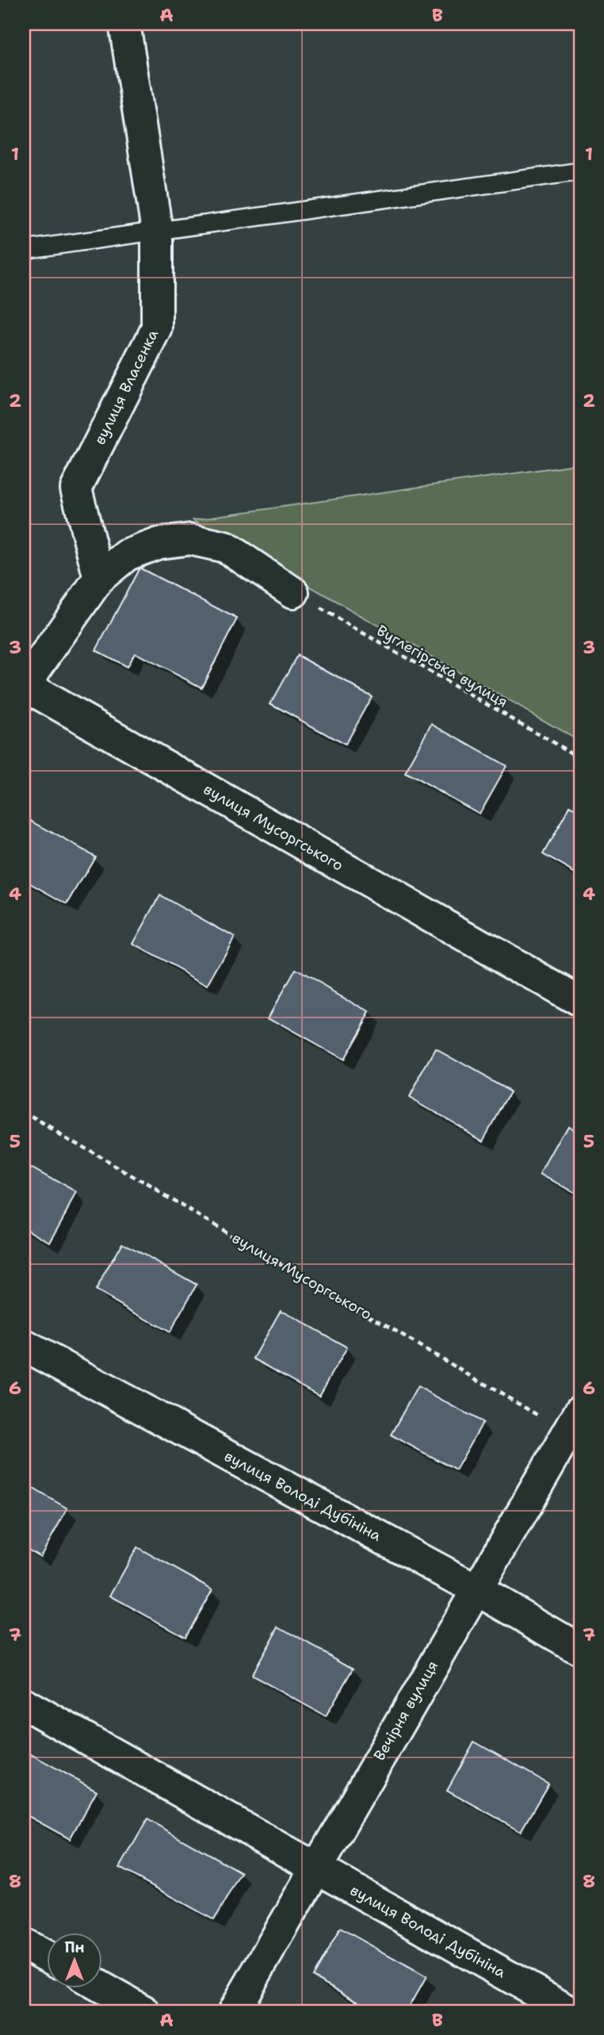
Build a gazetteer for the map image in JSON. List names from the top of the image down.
{
  "streets": {
    "street": [
      "вулиця Власенка",
      "вулиця Мусоргського",
      "вулиця Володі Дубініна",
      "Вечірня вулиця"
    ],
    "path": ["Вуглегірська вулиця"]
  },
  "crossings": [
    ["вулиця Мусоргського", "Вечірня вулиця"],
    ["вулиця Володі Дубініна", "Вечірня вулиця"]
  ],
  "north": "top",
  "grid": {
    "columns": ["A", "B"],
    "rows": [
      "1",
      "2",
      "3",
      "4",
      "5",
      "6",
      "7",
      "8"
    ]
  }
}
